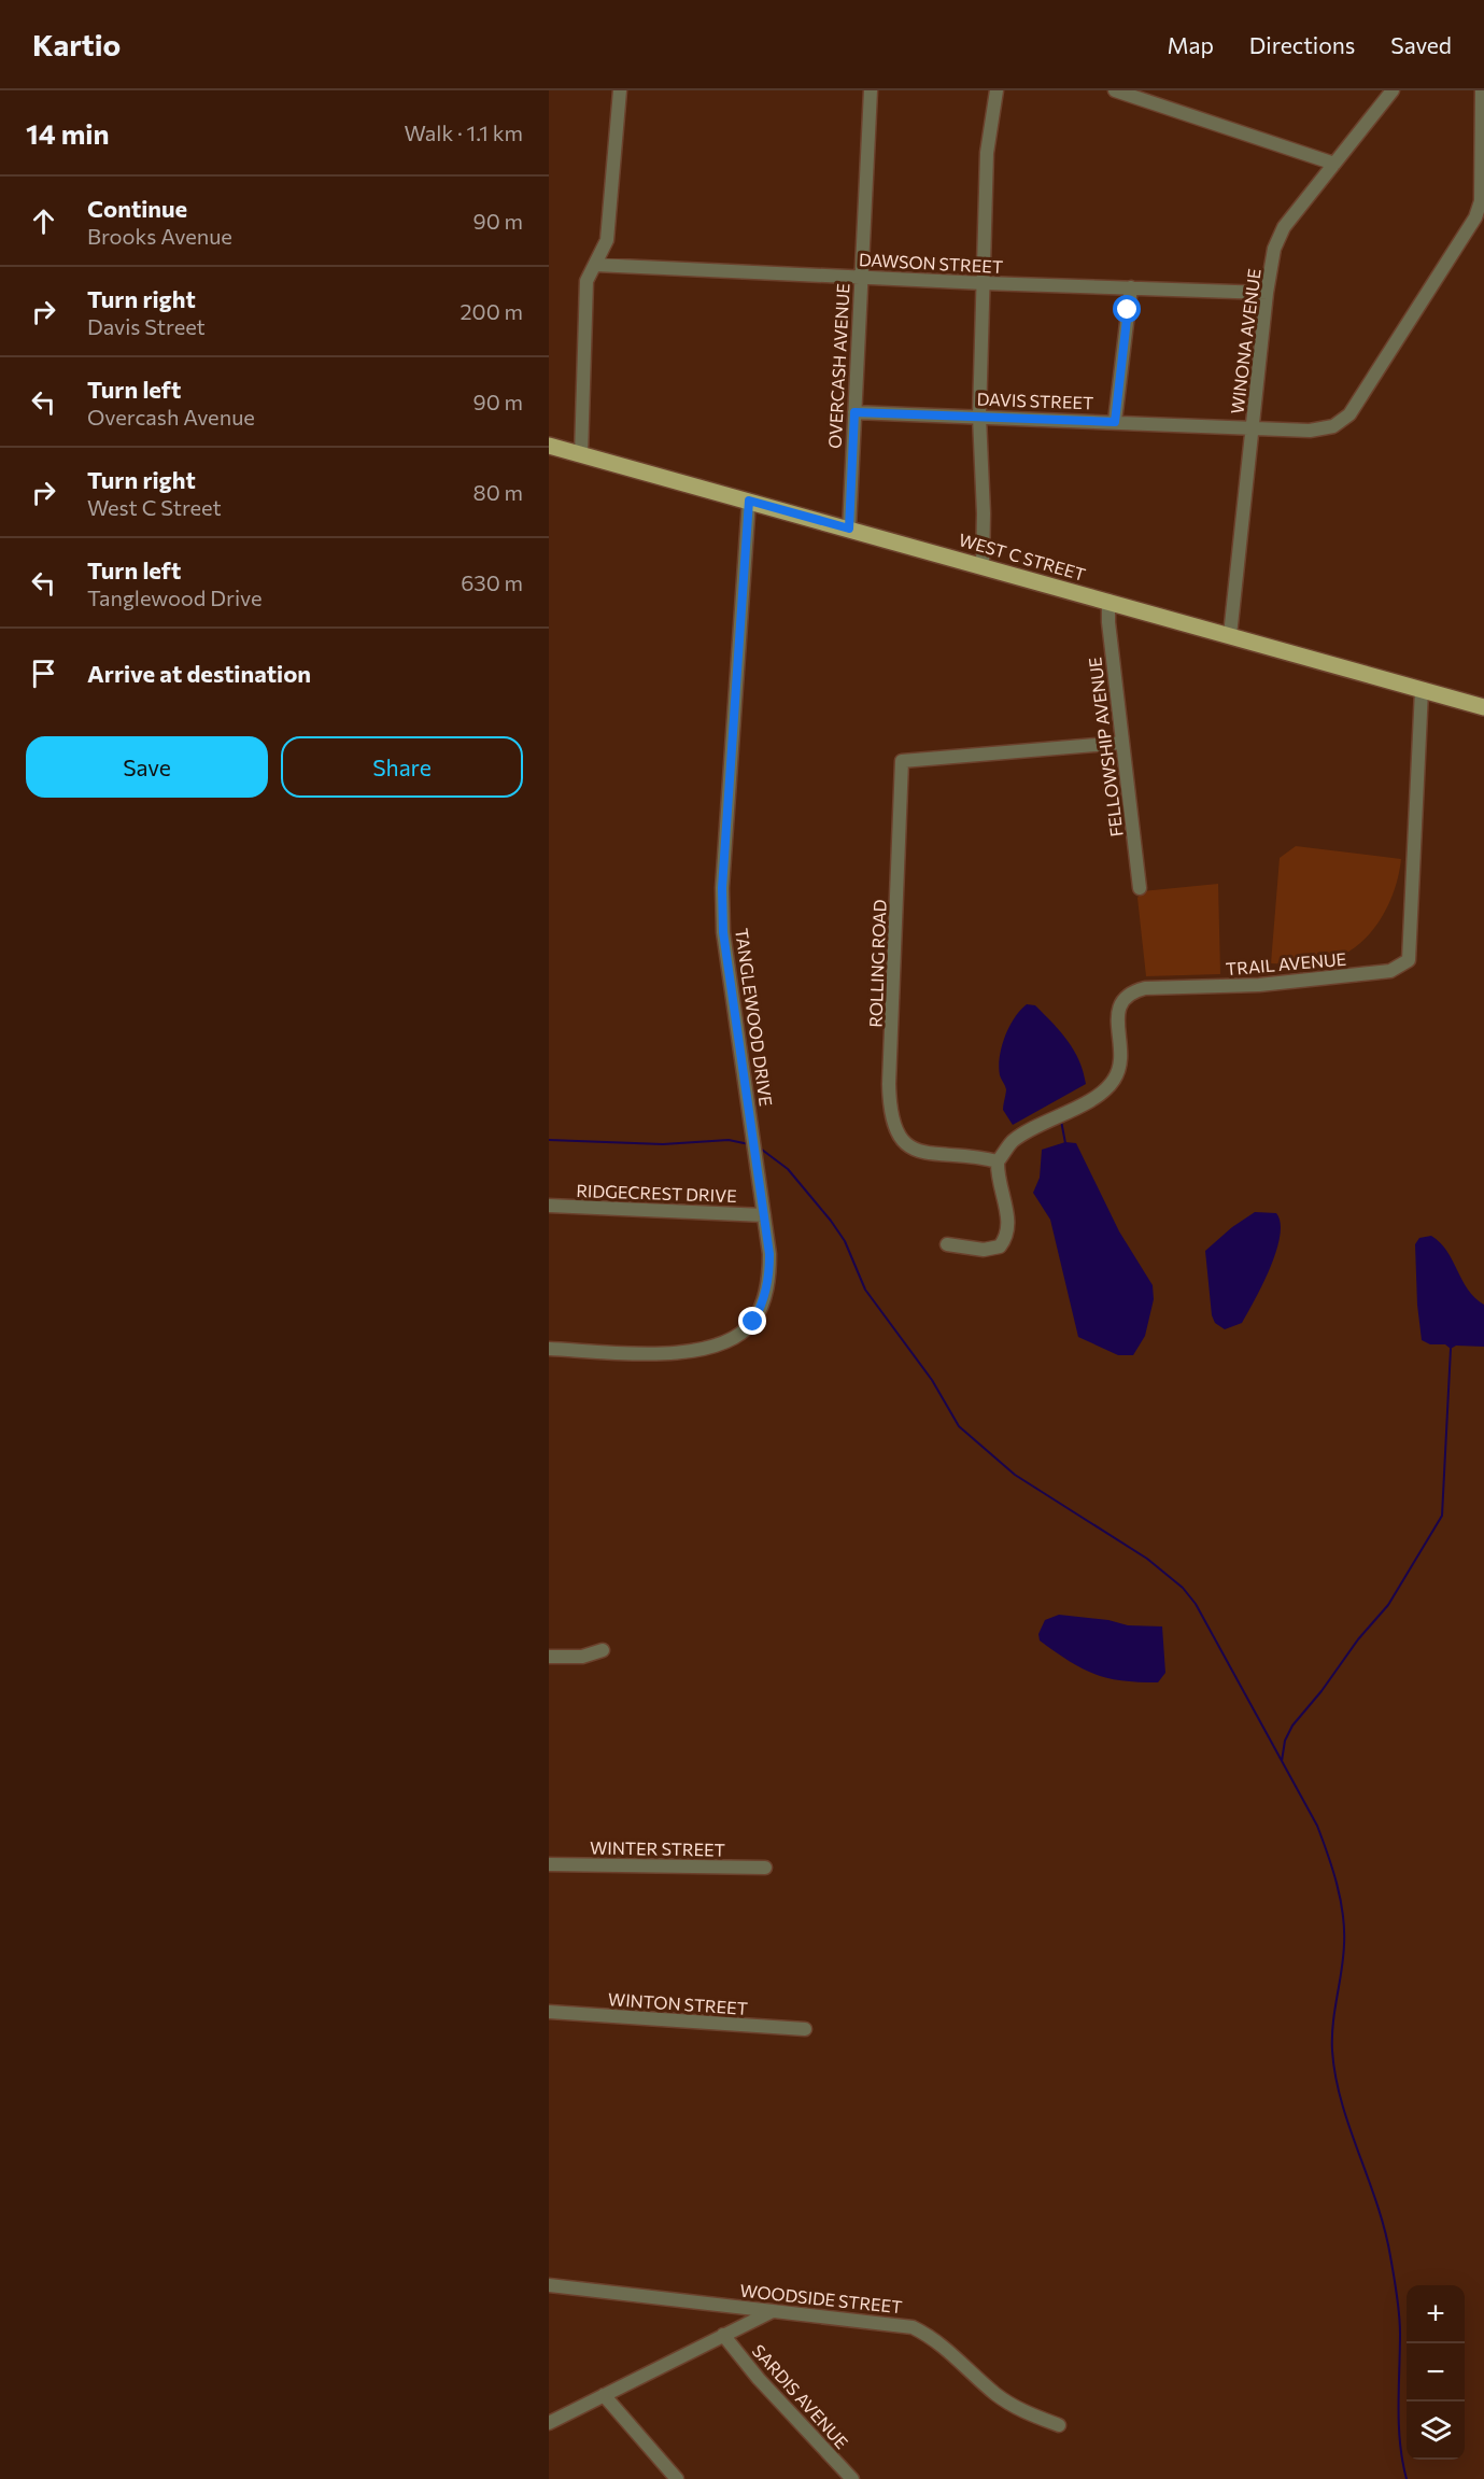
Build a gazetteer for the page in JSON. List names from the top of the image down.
{
  "streets": {
    "main road": ["WEST C STREET"],
    "street": [
      "DAWSON STREET",
      "WINONA AVENUE",
      "OVERCASH AVENUE",
      "DAVIS STREET",
      "FELLOWSHIP AVENUE",
      "ROLLING ROAD",
      "TRAIL AVENUE",
      "TANGLEWOOD DRIVE",
      "RIDGECREST DRIVE",
      "WINTER STREET",
      "WINTON STREET",
      "WOODSIDE STREET",
      "SARDIS AVENUE"
    ]
  },
  "crossings": [
    ["DAWSON STREET", "WINONA AVENUE"],
    ["DAWSON STREET", "OVERCASH AVENUE"],
    ["WINONA AVENUE", "DAVIS STREET"],
    ["WINONA AVENUE", "WEST C STREET"],
    ["OVERCASH AVENUE", "DAVIS STREET"],
    ["OVERCASH AVENUE", "WEST C STREET"],
    ["WEST C STREET", "FELLOWSHIP AVENUE"],
    ["WEST C STREET", "TRAIL AVENUE"],
    ["WEST C STREET", "TANGLEWOOD DRIVE"],
    ["FELLOWSHIP AVENUE", "ROLLING ROAD"],
    ["ROLLING ROAD", "TRAIL AVENUE"],
    ["TANGLEWOOD DRIVE", "RIDGECREST DRIVE"]
  ],
  "page": {
    "header": "Kartio",
    "nav": ["Map", "Directions", "Saved"],
    "heading": ["14 min", "Walk · 1.1 km"],
    "list": [
      ["Continue", "Brooks Avenue", "90 m"],
      ["Turn right", "Davis Street", "200 m"],
      ["Turn left", "Overcash Avenue", "90 m"],
      ["Turn right", "West C Street", "80 m"],
      ["Turn left", "Tanglewood Drive", "630 m"],
      "Arrive at destination"
    ],
    "buttons": ["Save", "Share"],
    "map_buttons": ["+", "−"]
  }
}
